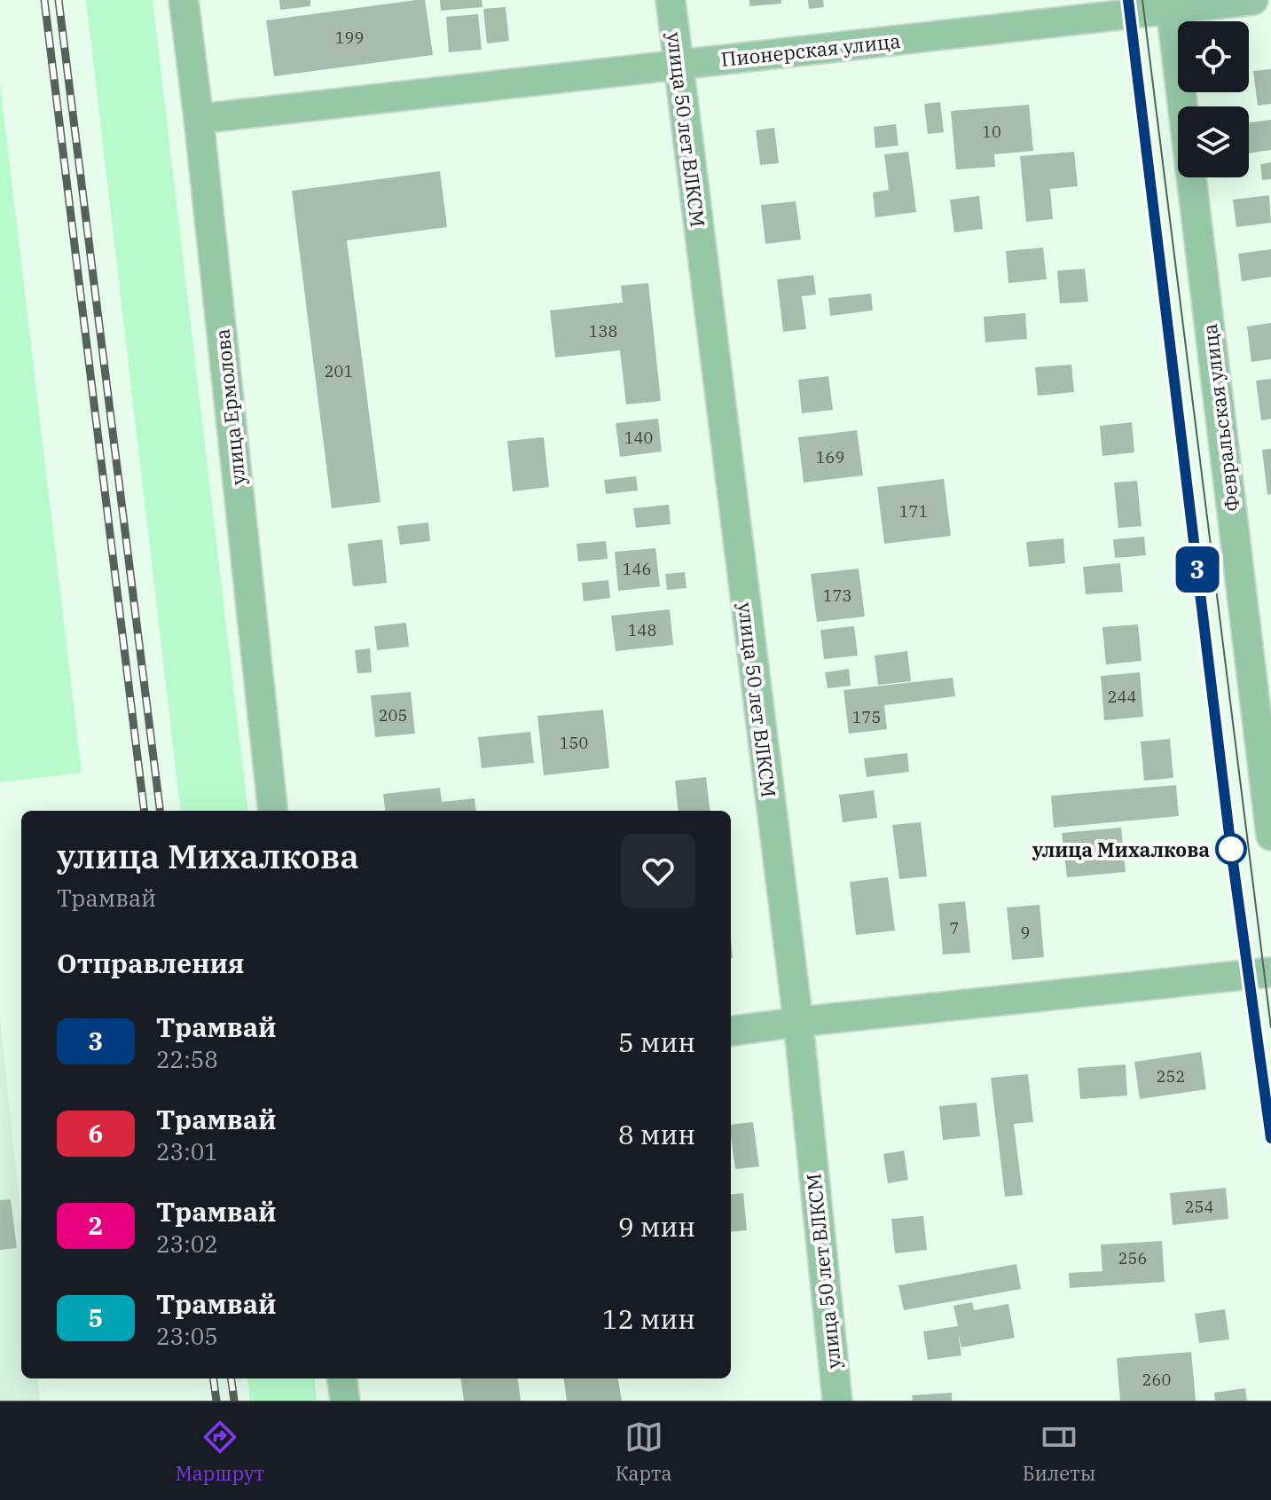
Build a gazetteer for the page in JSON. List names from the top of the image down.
{
  "streets": {
    "street": [
      "Пионерская улица",
      "улица 50 лет ВЛКСМ",
      "улица Ермолова",
      "Февральская улица"
    ]
  },
  "crossings": [
    ["Пионерская улица", "улица 50 лет ВЛКСМ"],
    ["Пионерская улица", "улица Ермолова"],
    ["Пионерская улица", "Февральская улица"]
  ],
  "places": ["улица Михалкова"],
  "lines": ["tram line 3"],
  "house_numbers": [
    "199",
    "10",
    "138",
    "201",
    "140",
    "169",
    "171",
    "146",
    "173",
    "148",
    "244",
    "205",
    "175",
    "150",
    "7",
    "9",
    "252",
    "254",
    "256",
    "260"
  ],
  "page": {
    "on_map": "3",
    "heading": [
      ["улица Михалкова", "Трамвай"],
      "Отправления"
    ],
    "list": [
      {
        "mark": "3",
        "name": "Трамвай",
        "note": "22:58",
        "value": "5 мин"
      },
      {
        "mark": "6",
        "name": "Трамвай",
        "note": "23:01",
        "value": "8 мин"
      },
      {
        "mark": "2",
        "name": "Трамвай",
        "note": "23:02",
        "value": "9 мин"
      },
      {
        "mark": "5",
        "name": "Трамвай",
        "note": "23:05",
        "value": "12 мин"
      }
    ],
    "tabs": ["Маршрут", "Карта", "Билеты"]
  }
}
